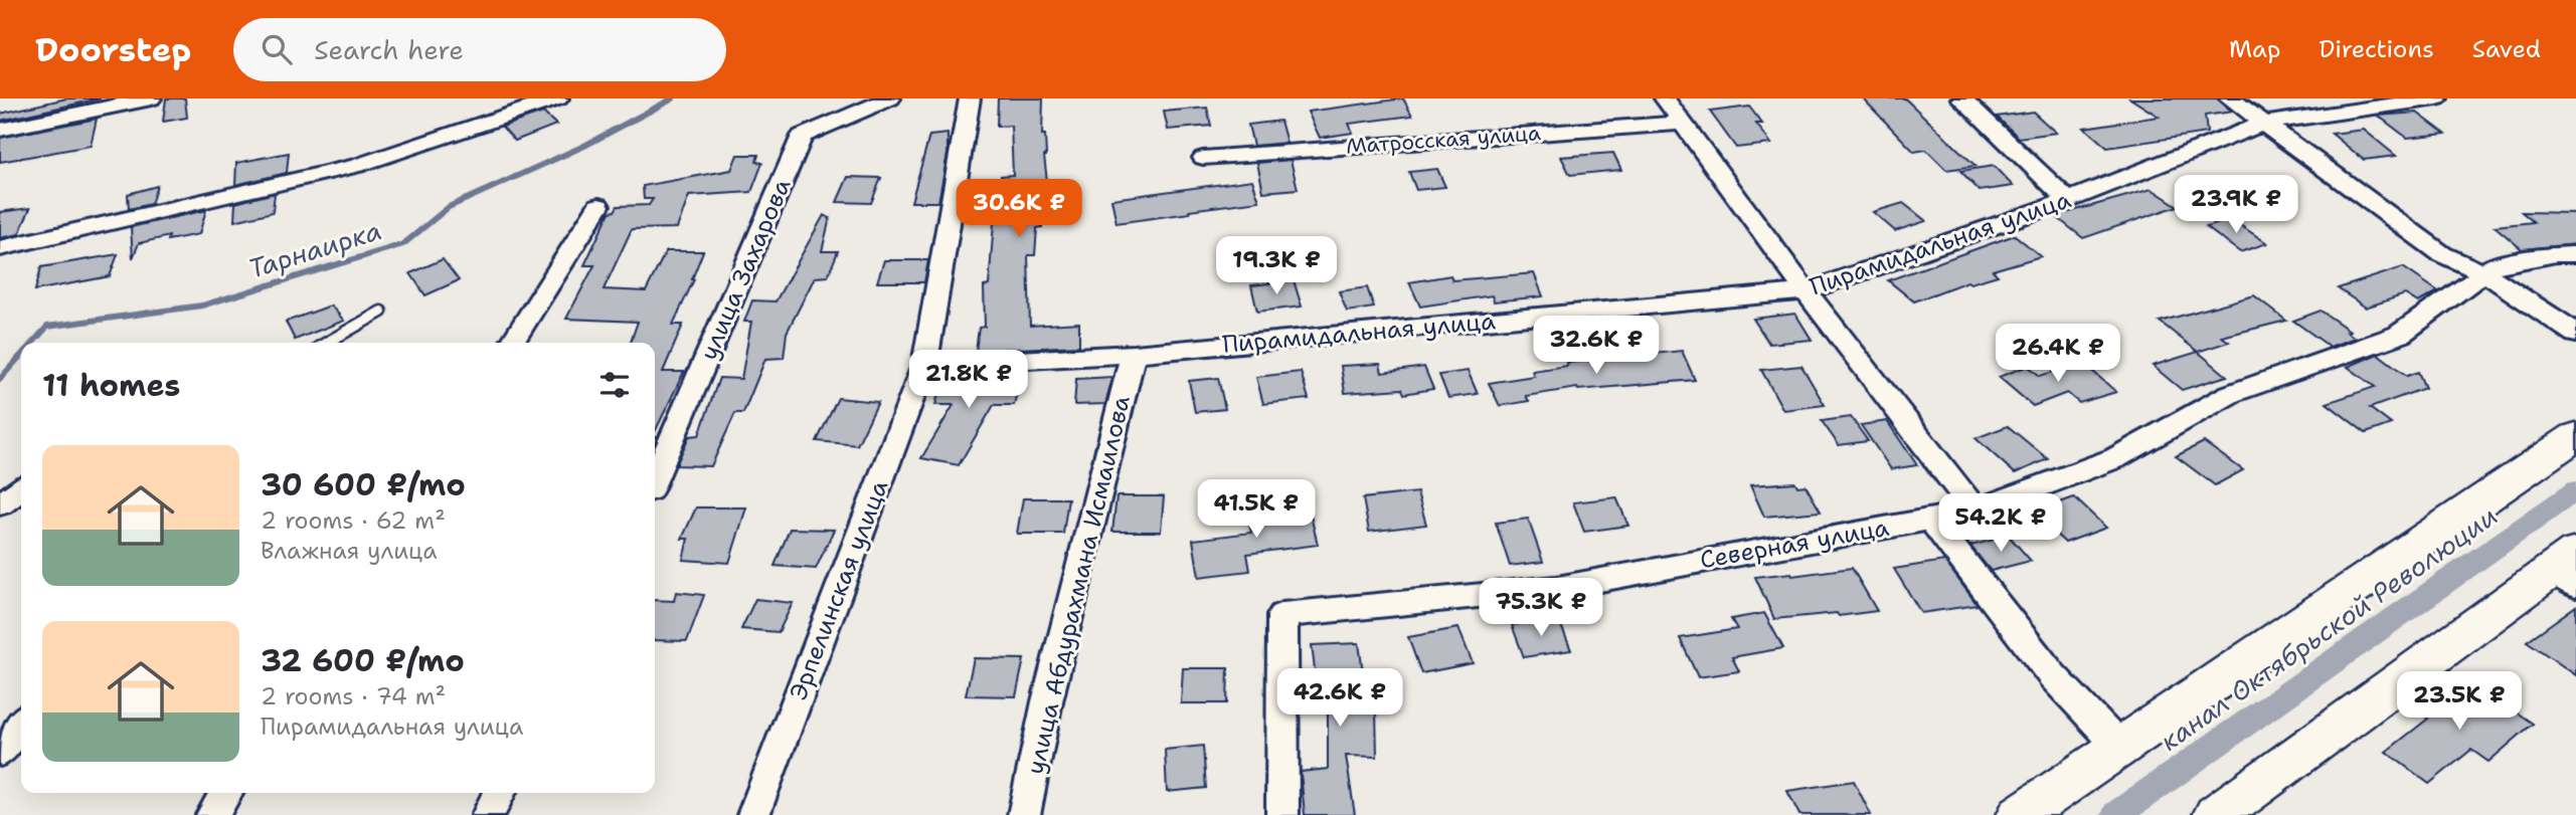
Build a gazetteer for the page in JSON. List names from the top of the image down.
{
  "streets": {
    "street": [
      "Матросская улица",
      "Пирамидальная улица",
      "улица Захарова",
      "Северная улица",
      "улица Абдурахмана Исмаилова",
      "Эрпелинская улица"
    ]
  },
  "crossings": [
    ["Пирамидальная улица", "улица Абдурахмана Исмаилова"],
    ["Пирамидальная улица", "Эрпелинская улица"]
  ],
  "water": ["Тарнаирка", "канал Октябрьской Революции"],
  "page": {
    "header": "Doorstep",
    "search": "Search here",
    "nav": ["Map", "Directions", "Saved"],
    "price": [
      "23.9K ₽",
      "30.6K ₽",
      "19.3K ₽",
      "32.6K ₽",
      "26.4K ₽",
      "21.8K ₽",
      "41.5K ₽",
      "54.2K ₽",
      "75.3K ₽",
      "42.6K ₽",
      "23.5K ₽"
    ],
    "heading": "11 homes",
    "list": [
      {
        "name": "30 600 ₽/mo",
        "note": "2 rooms · 62 m² · Влажная улица"
      },
      {
        "name": "32 600 ₽/mo",
        "note": "2 rooms · 74 m² · Пирамидальная улица"
      }
    ]
  }
}
